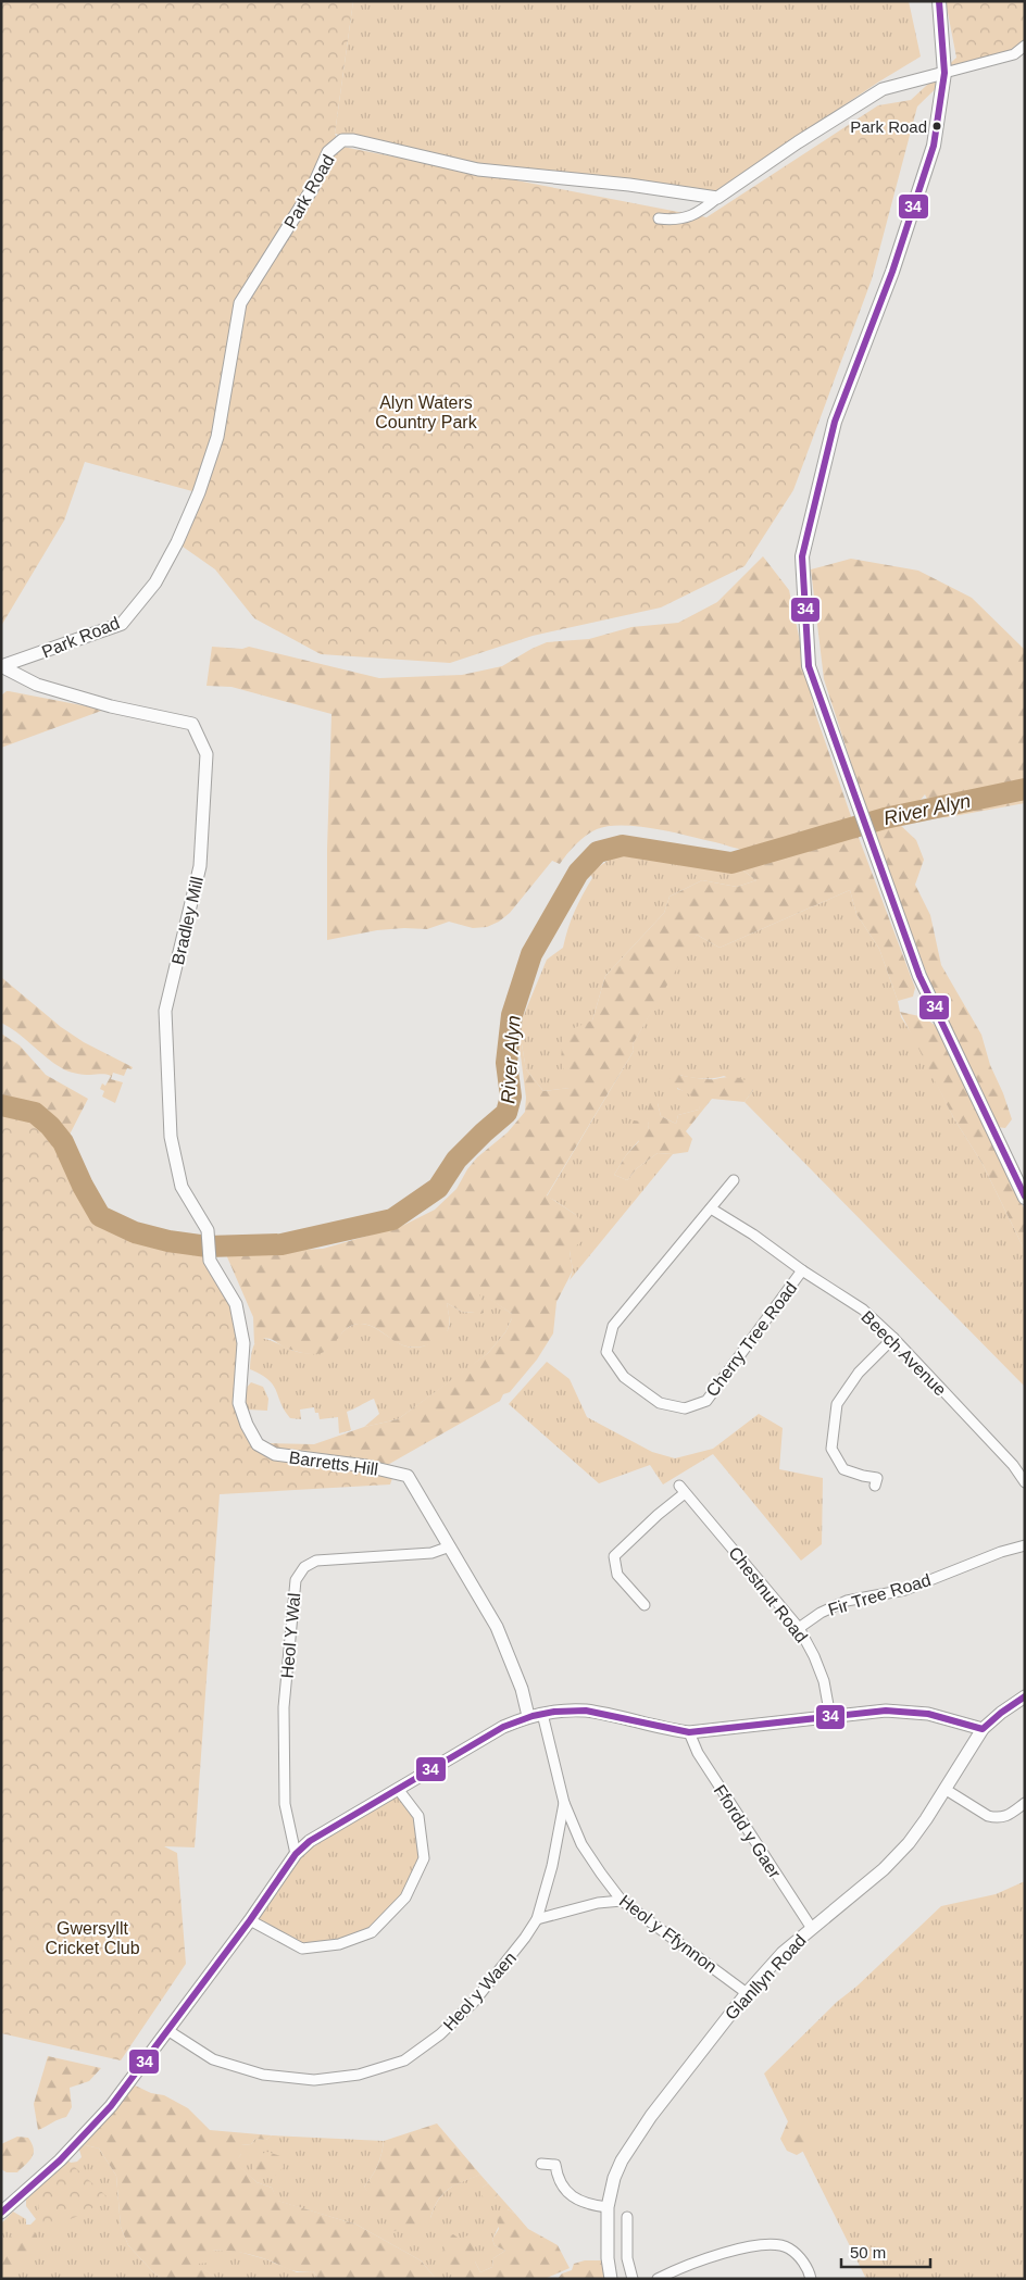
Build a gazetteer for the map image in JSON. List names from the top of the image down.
{
  "streets": {
    "street": [
      "Park Road",
      "Bradley Mill",
      "Cherry Tree Road",
      "Beech Avenue",
      "Barretts Hill",
      "Chestnut Road",
      "Fir Tree Road",
      "Heol Y Wal",
      "Ffordd y Gaer",
      "Heol y Ffynnon",
      "Glanllyn Road",
      "Heol y Waen"
    ]
  },
  "crossings": [
    ["Park Road", "Bradley Mill"],
    ["Bradley Mill", "Barretts Hill"],
    ["Cherry Tree Road", "Beech Avenue"],
    ["Barretts Hill", "Heol Y Wal"],
    ["Chestnut Road", "Fir Tree Road"],
    ["Ffordd y Gaer", "Glanllyn Road"],
    ["Heol y Ffynnon", "Glanllyn Road"],
    ["Heol y Ffynnon", "Heol y Waen"]
  ],
  "water": ["River Alyn"],
  "parks": ["Alyn Waters Country Park", "Gwersyllt Cricket Club"],
  "places": ["Park Road"],
  "lines": ["transit line 34"],
  "scale_bar": "50 m"
}
